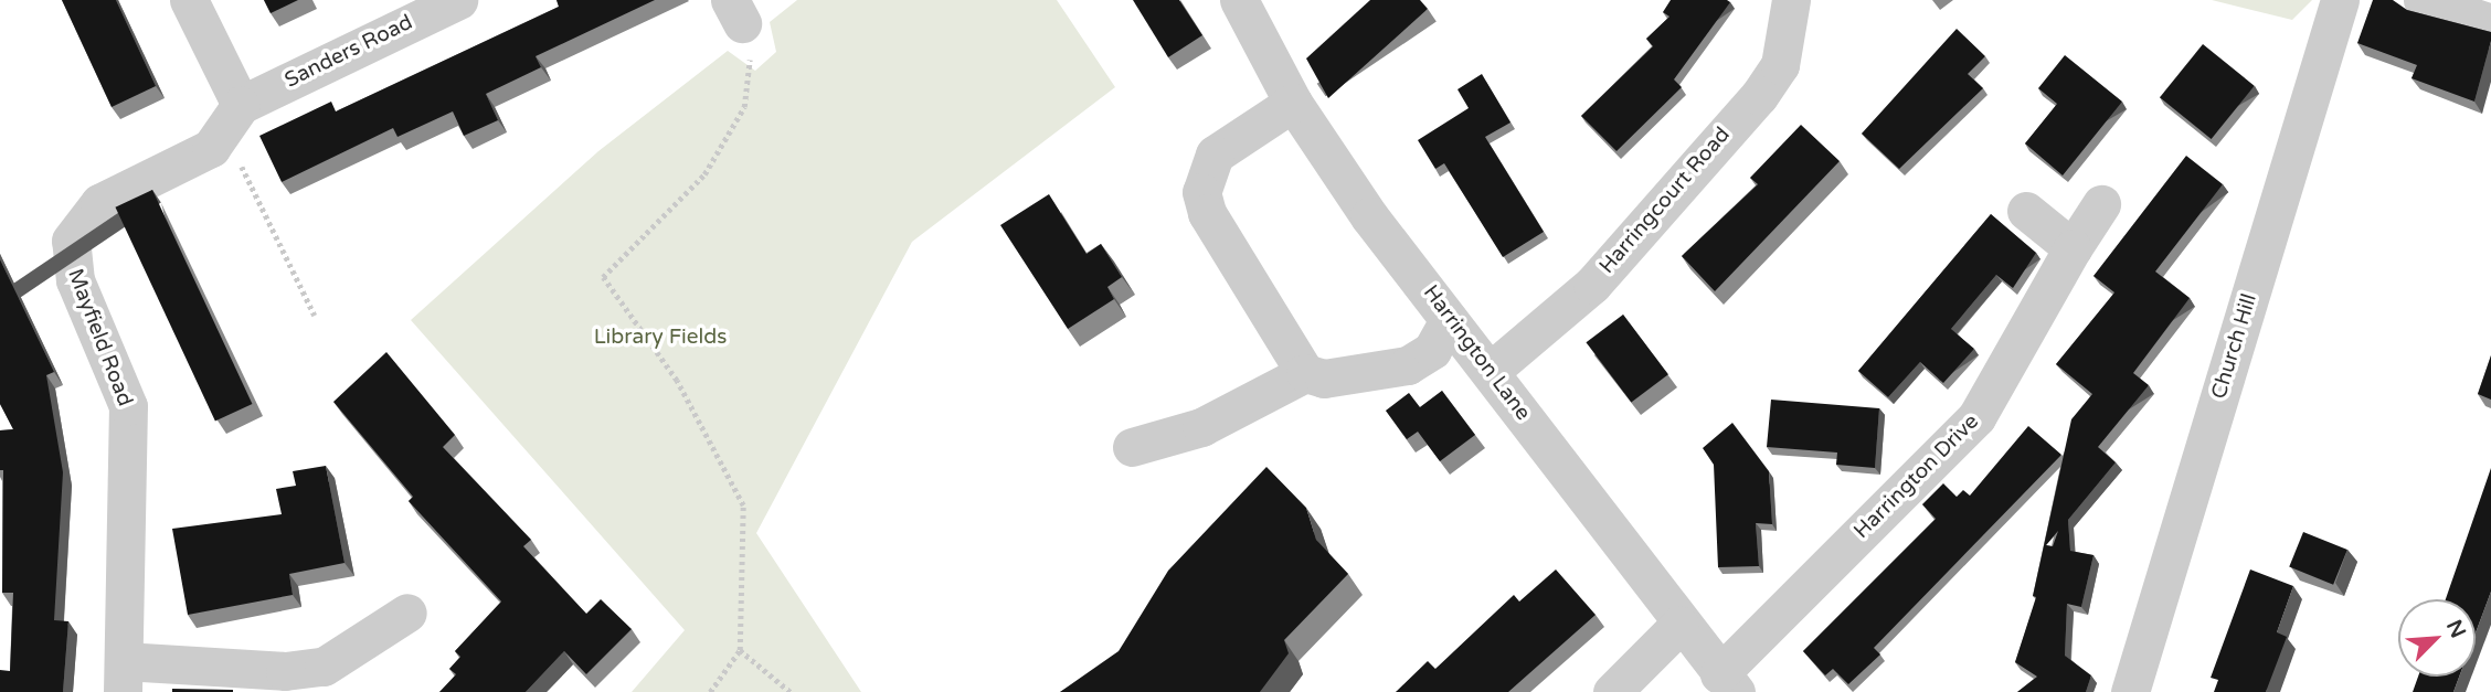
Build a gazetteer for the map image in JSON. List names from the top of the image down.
{
  "streets": {
    "street": [
      "Sanders Road",
      "Harringcourt Road",
      "Mayfield Road",
      "Church Hill",
      "Harrington Lane",
      "Harrington Drive"
    ]
  },
  "crossings": [
    ["Sanders Road", "Mayfield Road"],
    ["Harringcourt Road", "Harrington Lane"],
    ["Harrington Lane", "Harrington Drive"]
  ],
  "parks": ["Library Fields"],
  "north": "top right"
}
